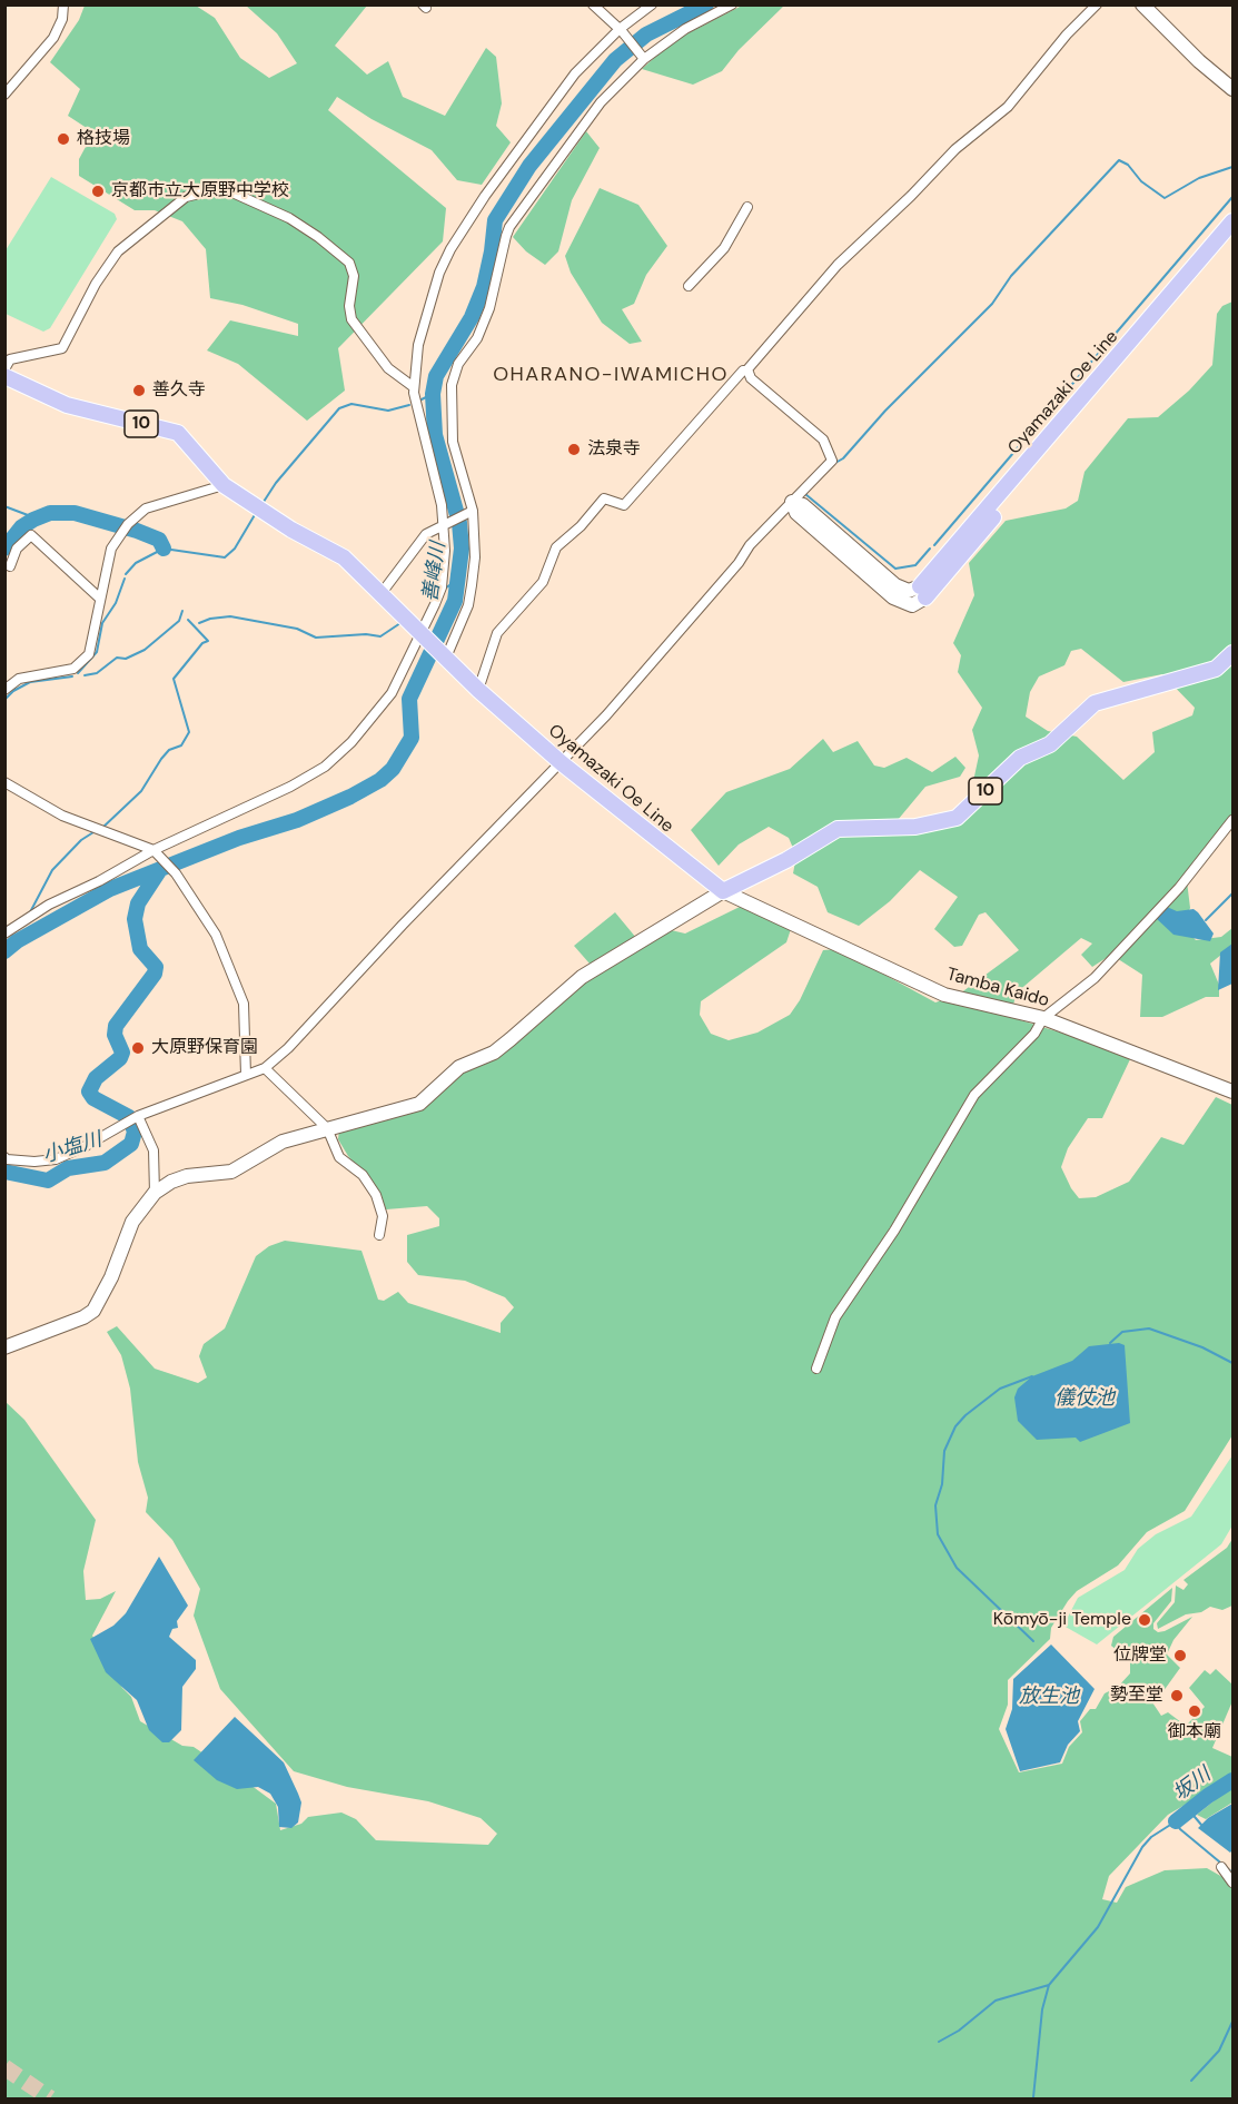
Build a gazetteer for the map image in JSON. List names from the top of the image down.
{
  "streets": {
    "main road": ["Oyamazaki Oe Line", "10", "Tamba Kaido"]
  },
  "crossings": [
    ["Oyamazaki Oe Line", "10"],
    ["Oyamazaki Oe Line", "Tamba Kaido"],
    ["10", "Tamba Kaido"]
  ],
  "districts": ["OHARANO-IWAMICHO"],
  "water": [
    "善峰川",
    "小塩川",
    "儀仗池",
    "放生池",
    "坂川"
  ],
  "places": [
    "格技場",
    "京都市立大原野中学校",
    "善久寺",
    "法泉寺",
    "大原野保育園",
    "Kōmyō-ji Temple",
    "位牌堂",
    "勢至堂",
    "御本廟"
  ]
}
